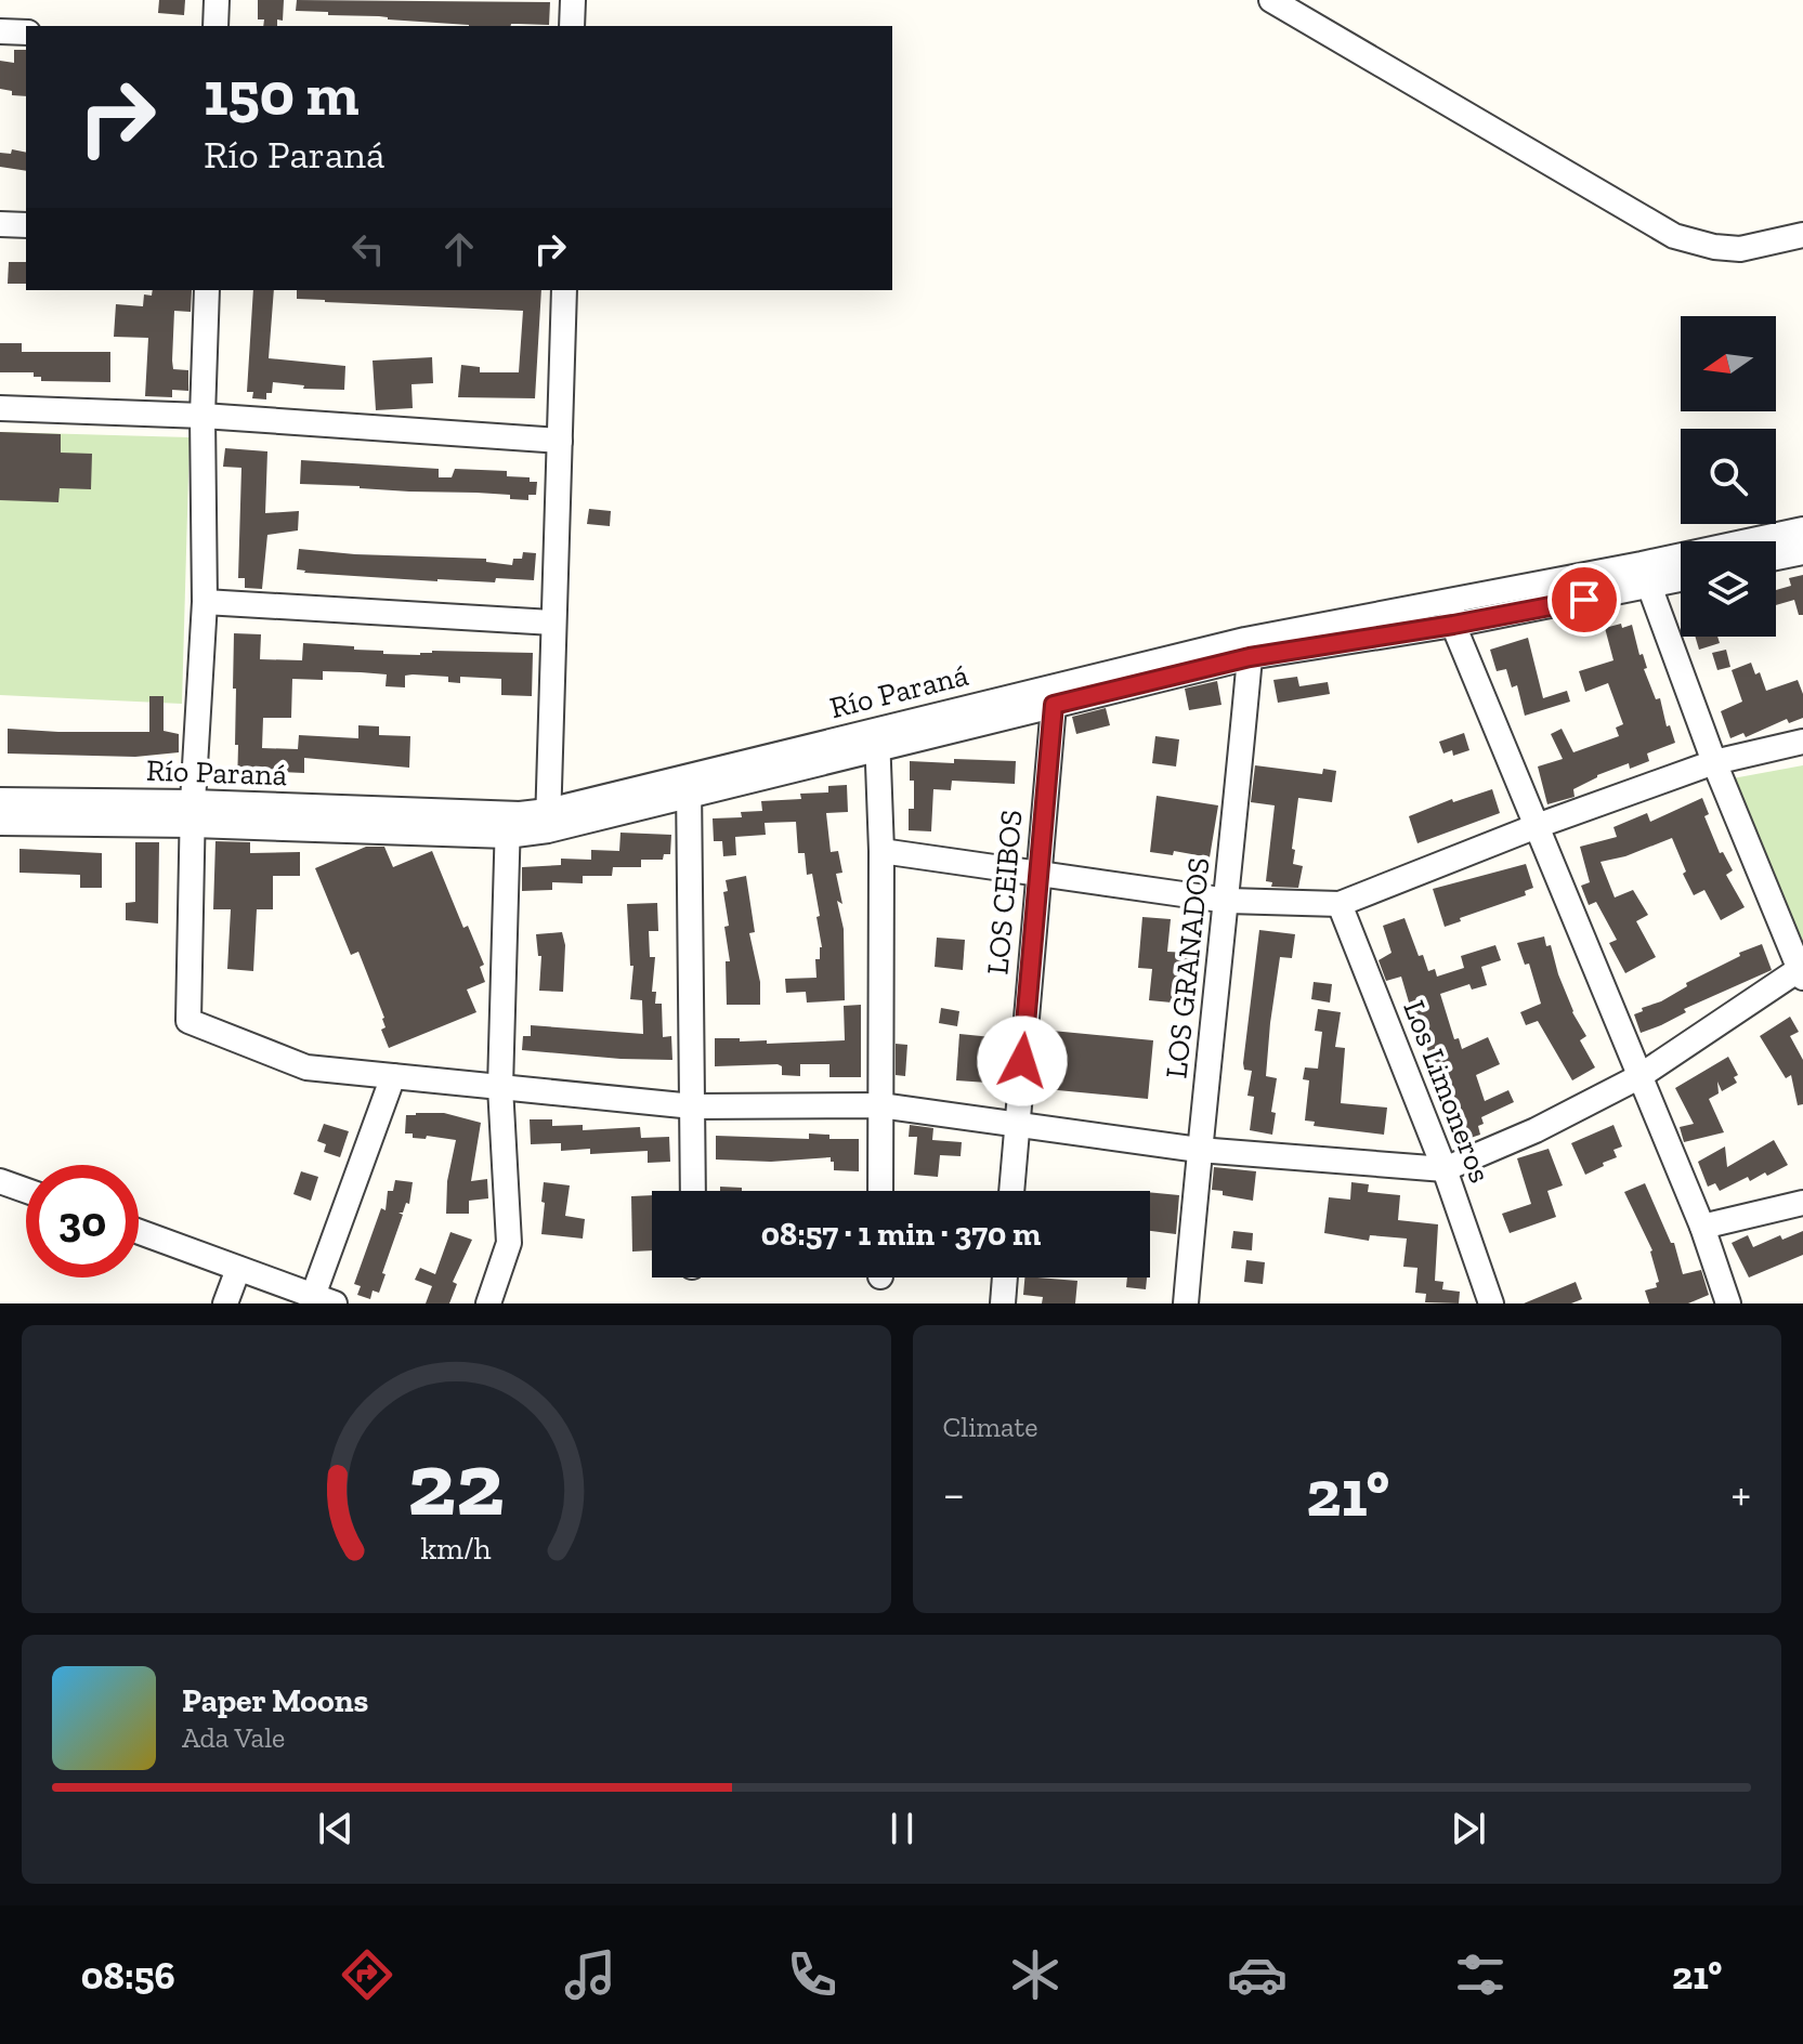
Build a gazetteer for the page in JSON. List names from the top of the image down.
{
  "streets": {
    "street": [
      "Río Paraná",
      "LOS CEIBOS",
      "LOS GRANADOS",
      "Los Limoneros"
    ]
  },
  "crossings": [
    ["Río Paraná", "LOS CEIBOS"],
    ["Río Paraná", "LOS GRANADOS"]
  ],
  "north": "left",
  "page": {
    "turn": ["150 m", "Río Paraná"],
    "limit": "30",
    "trip": "08:57 · 1 min · 370 m",
    "tile": "Climate",
    "heat": ["−", "21°", "+"],
    "song": ["Paper Moons", "Ada Vale"],
    "tabs": ["08:56", "21°"],
    "gauge": ["22", "km/h"]
  }
}
